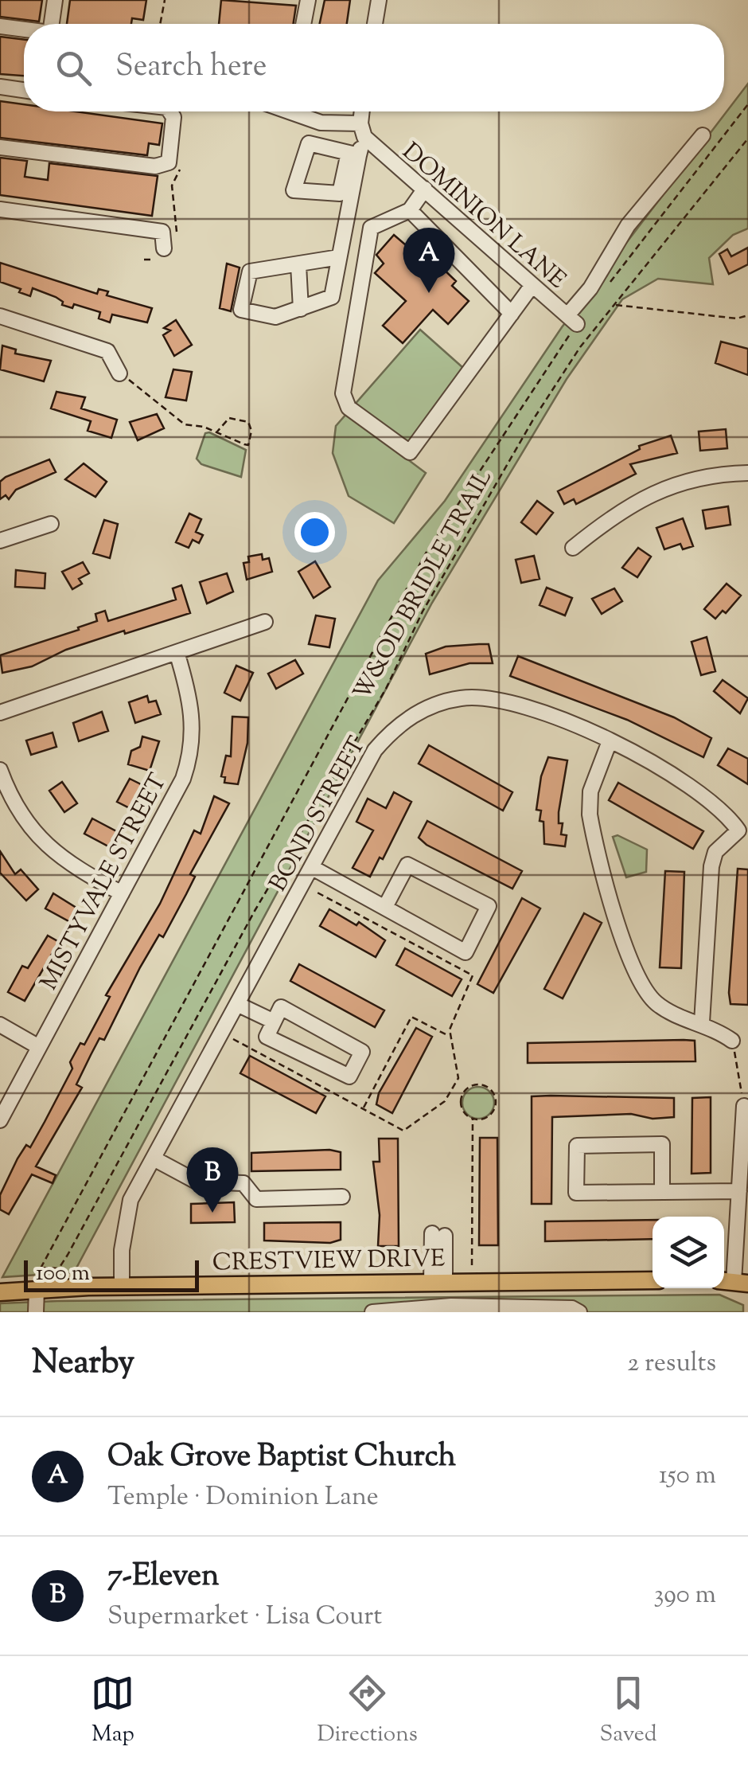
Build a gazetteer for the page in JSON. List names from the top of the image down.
{
  "streets": {
    "main road": ["CRESTVIEW DRIVE"],
    "street": ["DOMINION LANE", "BOND STREET", "MISTYVALE STREET"],
    "path": ["W&OD BRIDLE TRAIL"]
  },
  "crossings": [
    ["BOND STREET", "CRESTVIEW DRIVE"]
  ],
  "scale_bar": "100 m",
  "page": {
    "search": "Search here",
    "pins": ["A", "B"],
    "scale": "100 m",
    "heading": ["Nearby", "2 results"],
    "list": [
      {
        "mark": "A",
        "name": "Oak Grove Baptist Church",
        "note": "Temple · Dominion Lane",
        "value": "150 m"
      },
      {
        "mark": "B",
        "name": "7-Eleven",
        "note": "Supermarket · Lisa Court",
        "value": "390 m"
      }
    ],
    "nav": ["Map", "Directions", "Saved"]
  }
}
